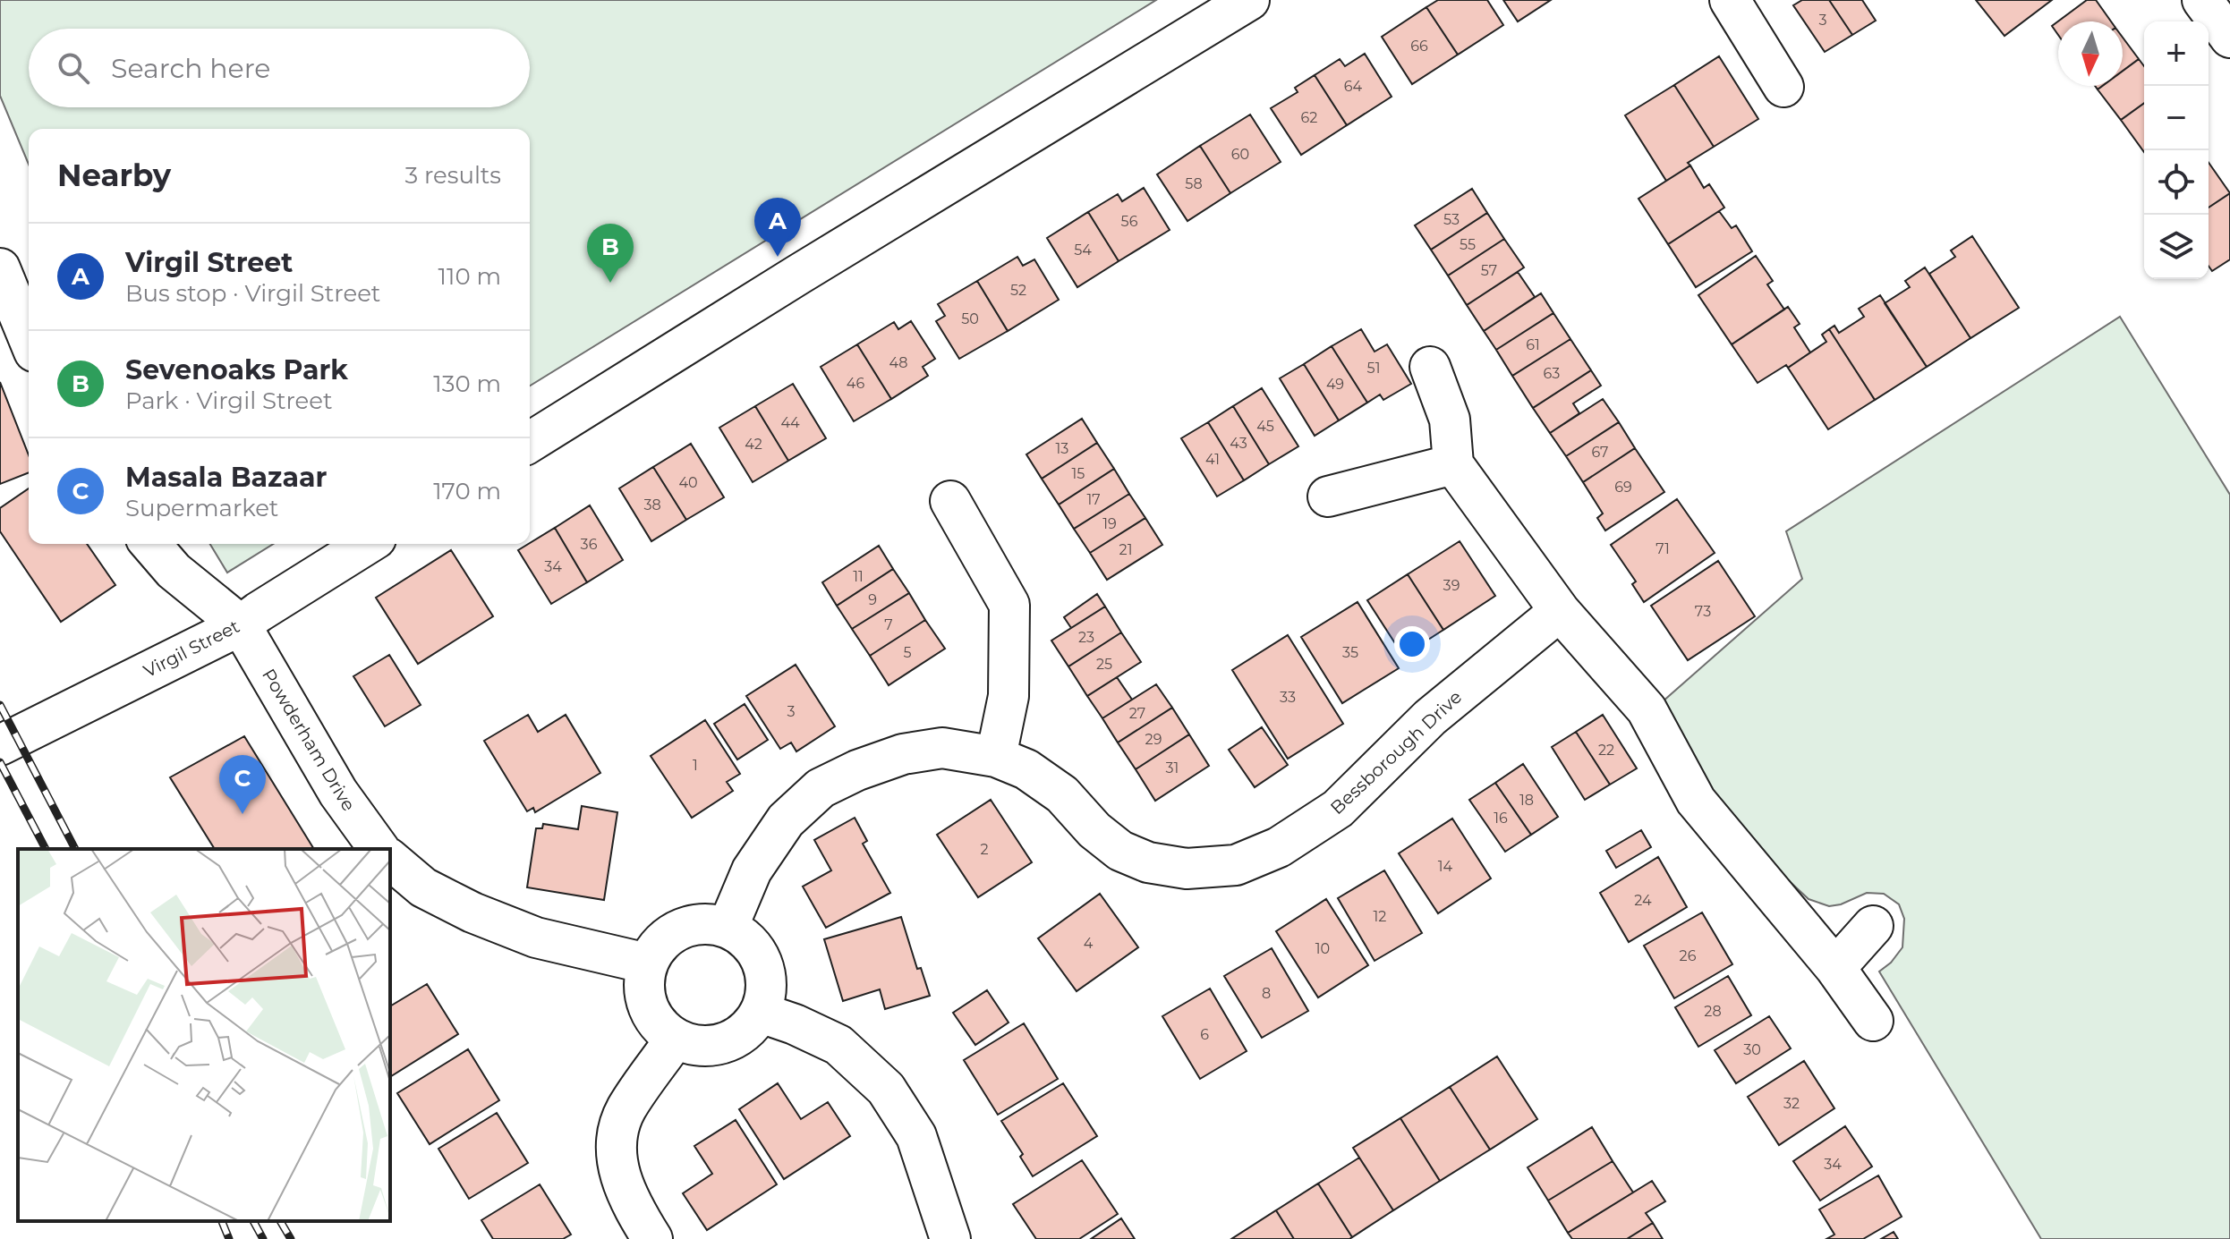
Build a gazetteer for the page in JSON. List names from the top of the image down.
{
  "streets": {
    "street": ["Virgil Street", "Powderham Drive", "Bessborough Drive"]
  },
  "crossings": [
    ["Virgil Street", "Powderham Drive"]
  ],
  "house_numbers": [
    "3",
    "66",
    "64",
    "62",
    "60",
    "58",
    "53",
    "56",
    "55",
    "54",
    "57",
    "52",
    "50",
    "61",
    "48",
    "51",
    "63",
    "46",
    "49",
    "44",
    "45",
    "43",
    "42",
    "13",
    "67",
    "41",
    "15",
    "40",
    "69",
    "17",
    "38",
    "19",
    "36",
    "71",
    "21",
    "34",
    "11",
    "39",
    "9",
    "73",
    "7",
    "23",
    "5",
    "35",
    "25",
    "33",
    "3",
    "27",
    "29",
    "22",
    "1",
    "31",
    "18",
    "16",
    "2",
    "14",
    "24",
    "12",
    "4",
    "10",
    "26",
    "8",
    "28",
    "6",
    "30",
    "32",
    "34"
  ],
  "north": "bottom",
  "page": {
    "map_buttons": ["+", "−"],
    "search": "Search here",
    "heading": ["Nearby", "3 results"],
    "pins": ["A", "B", "C"],
    "list": [
      {
        "mark": "A",
        "name": "Virgil Street",
        "note": "Bus stop · Virgil Street",
        "value": "110 m"
      },
      {
        "mark": "B",
        "name": "Sevenoaks Park",
        "note": "Park · Virgil Street",
        "value": "130 m"
      },
      {
        "mark": "C",
        "name": "Masala Bazaar",
        "note": "Supermarket",
        "value": "170 m"
      }
    ]
  }
}
